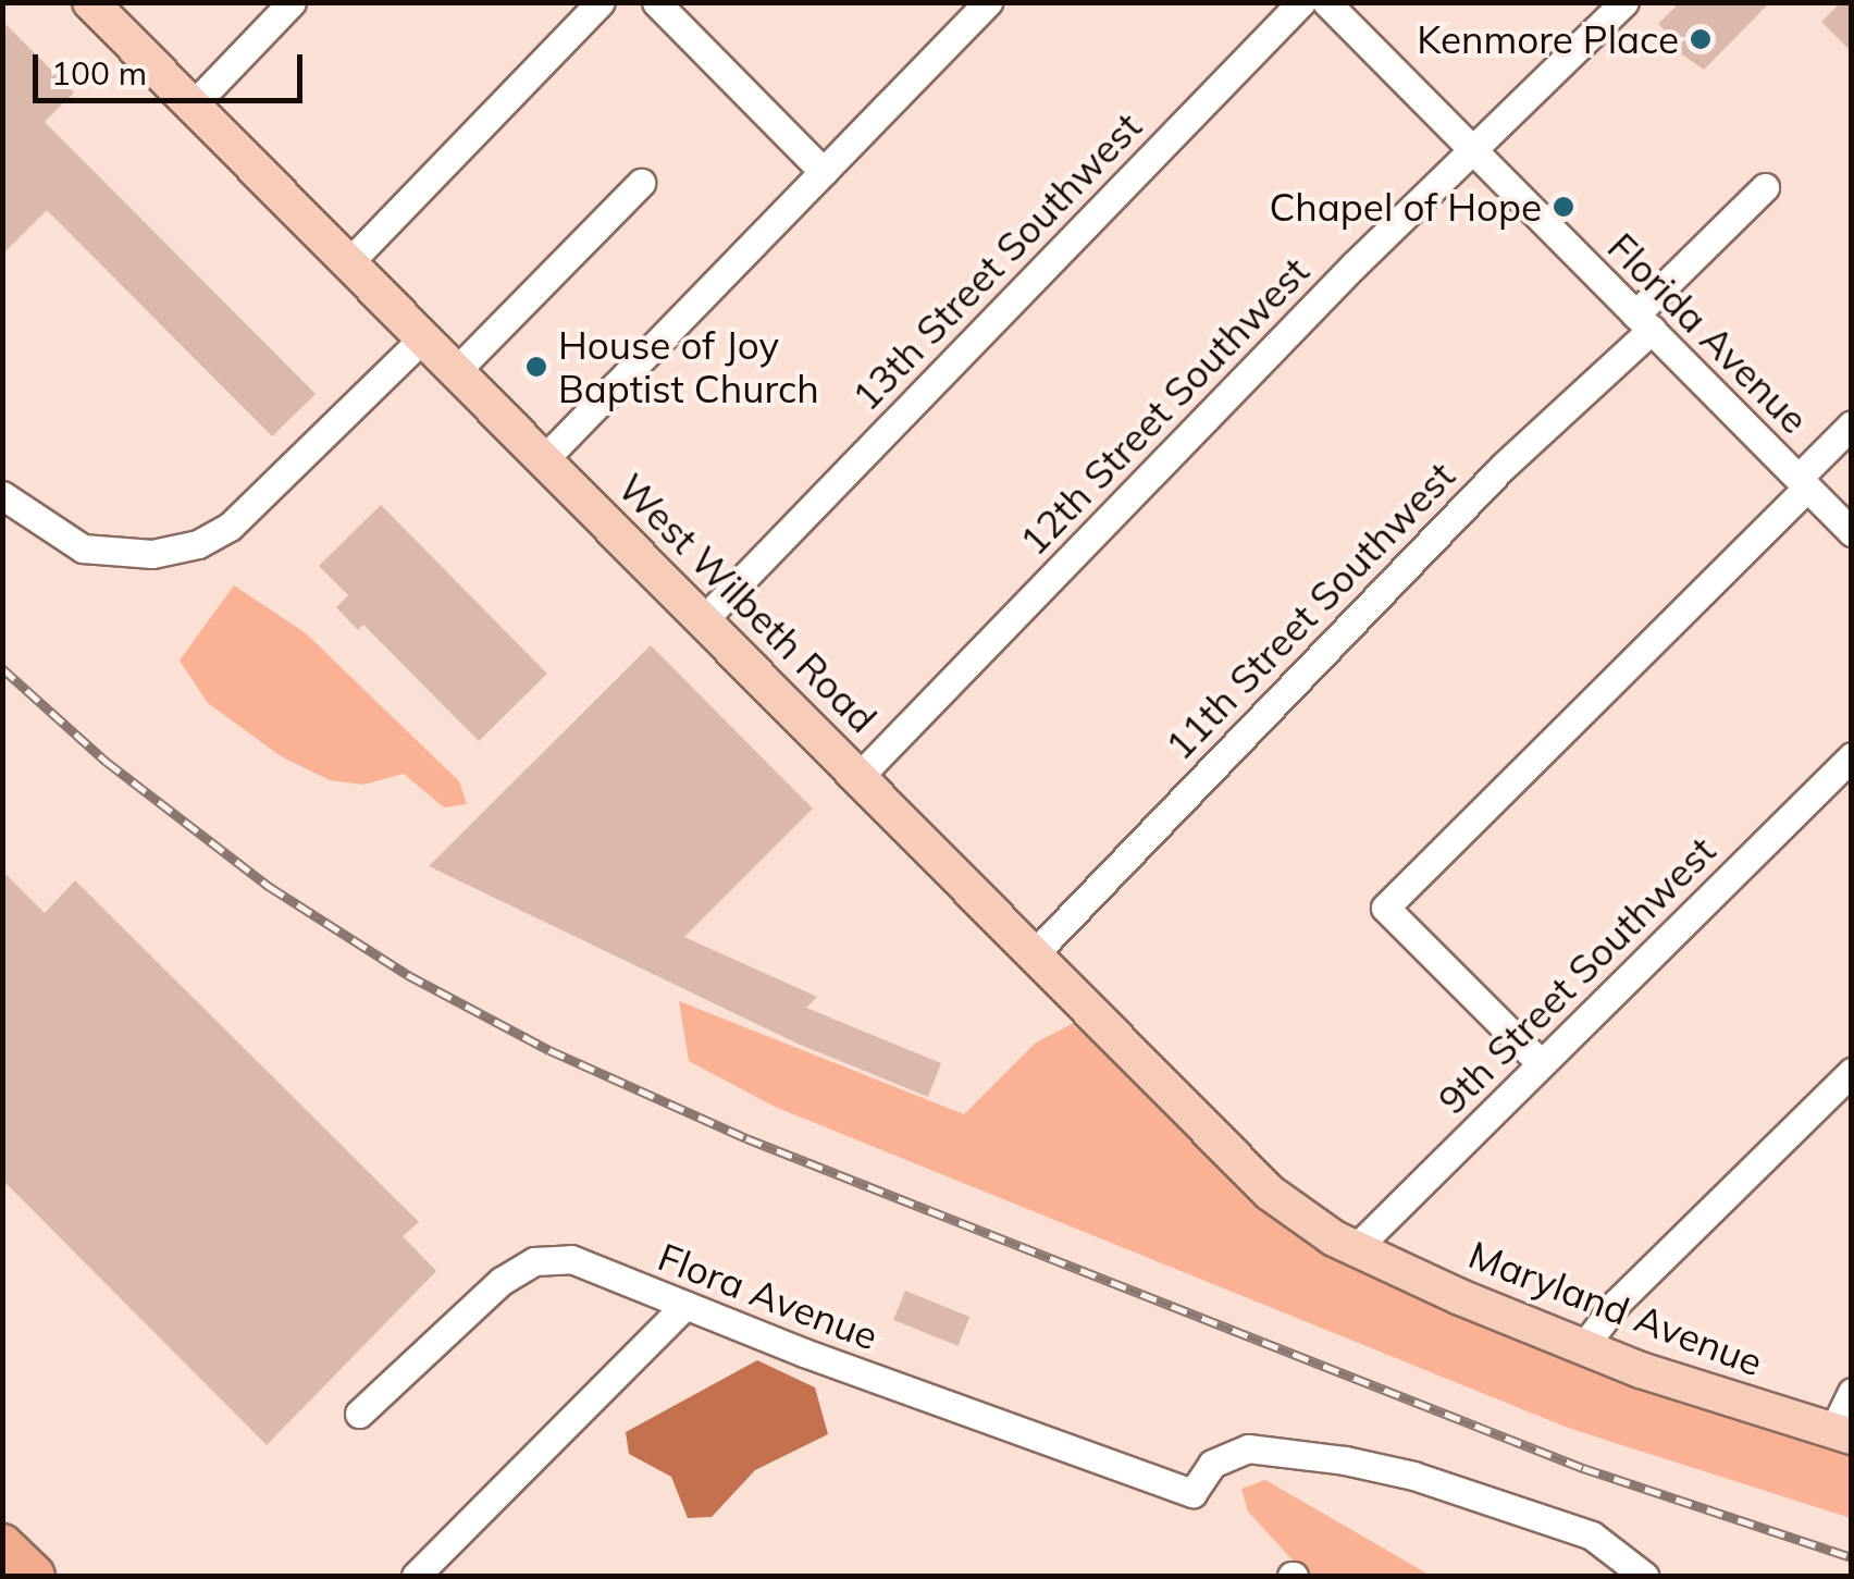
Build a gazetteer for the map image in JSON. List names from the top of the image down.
{
  "streets": {
    "main road": ["West Wilbeth Road", "Maryland Avenue"],
    "street": [
      "13th Street Southwest",
      "Florida Avenue",
      "12th Street Southwest",
      "11th Street Southwest",
      "9th Street Southwest",
      "Flora Avenue"
    ]
  },
  "crossings": [
    ["13th Street Southwest", "West Wilbeth Road"],
    ["Florida Avenue", "12th Street Southwest"],
    ["Florida Avenue", "11th Street Southwest"],
    ["12th Street Southwest", "West Wilbeth Road"],
    ["West Wilbeth Road", "11th Street Southwest"],
    ["West Wilbeth Road", "9th Street Southwest"],
    ["West Wilbeth Road", "Maryland Avenue"],
    ["9th Street Southwest", "Maryland Avenue"]
  ],
  "places": ["Kenmore Place", "Chapel of Hope", "House of Joy Baptist Church"],
  "scale_bar": "100 m"
}
